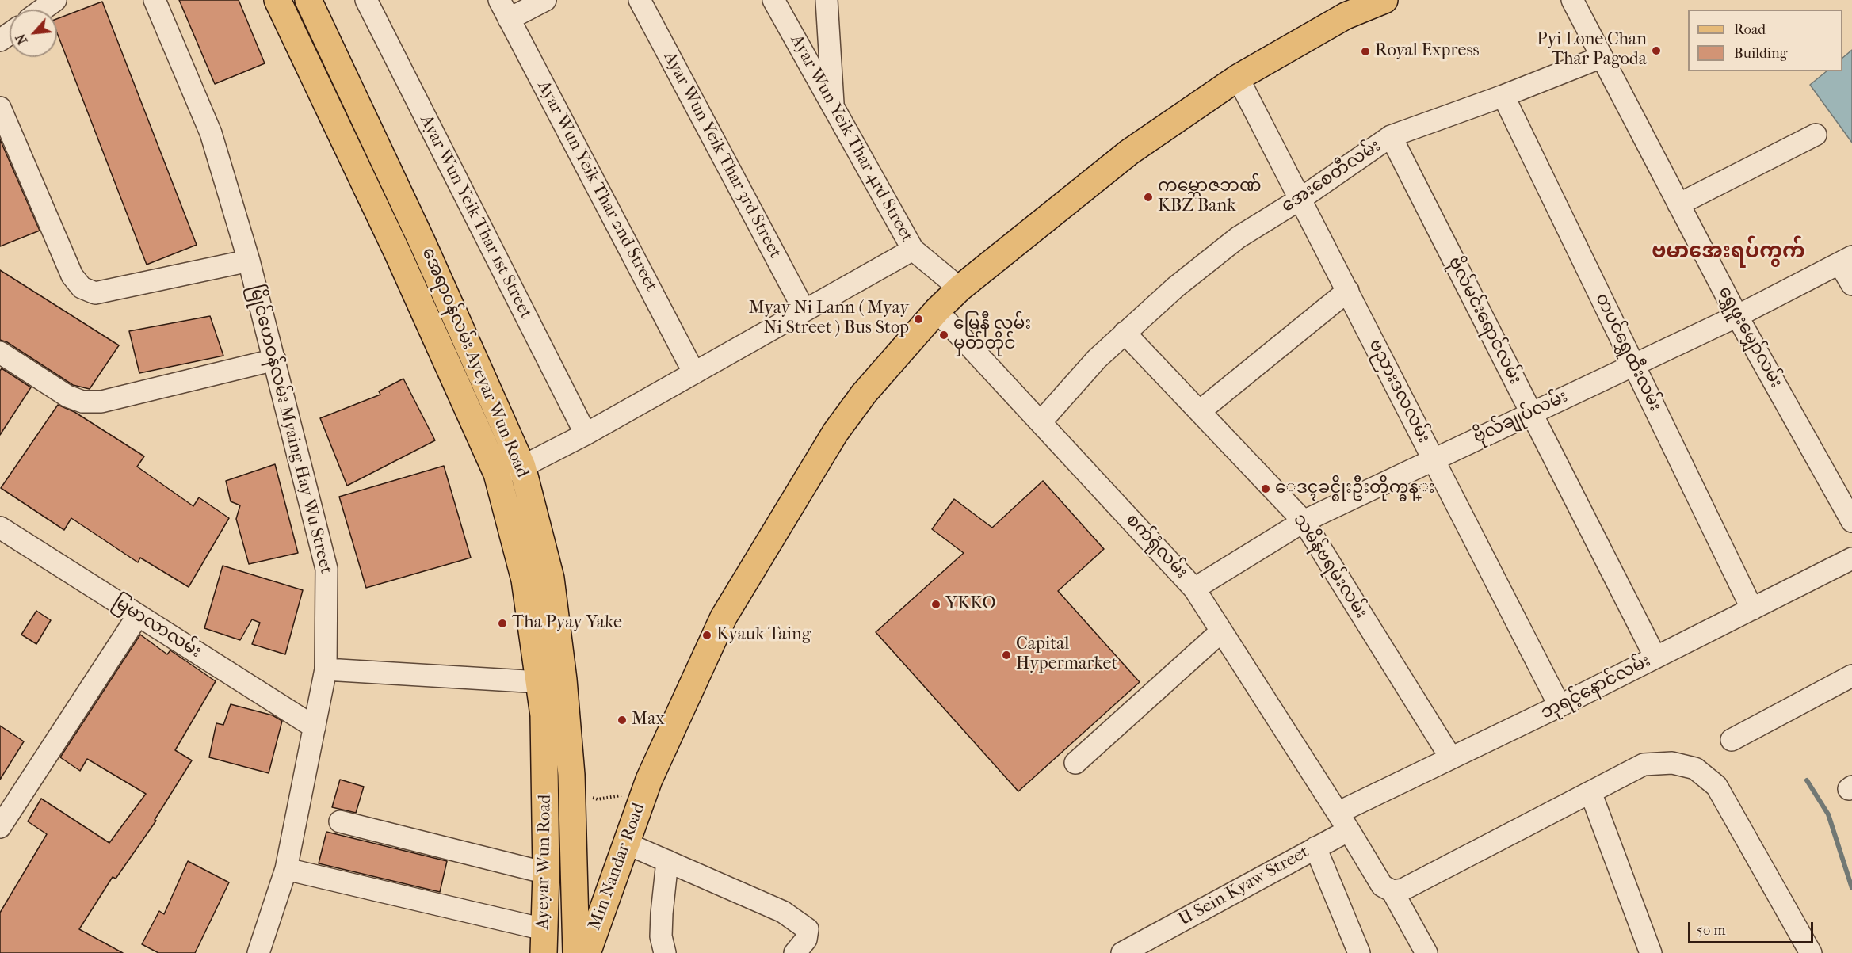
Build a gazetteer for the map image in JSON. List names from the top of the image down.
{
  "streets": {
    "main road": ["အေရာဝန်လမ်း Ayeyar Wun Road", "Ayeyar Wun Road", "Min Nandar Road"],
    "street": [
      "Ayar Wun Yeik Thar 4rd Street",
      "Ayar Wun Yeik Thar 3rd Street",
      "အေးစေတီလမ်း",
      "Ayar Wun Yeik Thar 2nd Street",
      "Ayar Wun Yeik Thar 1st Street",
      "ဗိုလ်မင်းရောင်လမ်း",
      "ရွှေဖူးမျှော်လမ်း",
      "တပင်ရွှေထီးလမ်း",
      "ဗညားဒလလမ်း",
      "ဗိုလ်ချုပ်လမ်း",
      "မြိုင်ဟေဝန်လမ်း Myaing Hay Wu Street",
      "စက်ရုံလမ်း",
      "သမိန်ဗရမ်းလမ်း",
      "မြမာလာလမ်း",
      "ဘုရင့်နောင်လမ်း",
      "U Sein Kyaw Street"
    ]
  },
  "crossings": [
    ["Ayar Wun Yeik Thar 4rd Street", "Min Nandar Road"],
    ["အေးစေတီလမ်း", "ဗိုလ်မင်းရောင်လမ်း"],
    ["အေးစေတီလမ်း", "ရွှေဖူးမျှော်လမ်း"],
    ["အေးစေတီလမ်း", "တပင်ရွှေထီးလမ်း"],
    ["အေးစေတီလမ်း", "ဗညားဒလလမ်း"],
    ["အေးစေတီလမ်း", "စက်ရုံလမ်း"],
    ["အေးစေတီလမ်း", "သမိန်ဗရမ်းလမ်း"],
    ["ဗိုလ်မင်းရောင်လမ်း", "ဗိုလ်ချုပ်လမ်း"],
    ["ဗိုလ်မင်းရောင်လမ်း", "ဘုရင့်နောင်လမ်း"],
    ["ရွှေဖူးမျှော်လမ်း", "ဗိုလ်ချုပ်လမ်း"],
    ["တပင်ရွှေထီးလမ်း", "ဗိုလ်ချုပ်လမ်း"],
    ["တပင်ရွှေထီးလမ်း", "ဘုရင့်နောင်လမ်း"],
    ["အေရာဝန်လမ်း Ayeyar Wun Road", "Ayeyar Wun Road"],
    ["ဗညားဒလလမ်း", "ဗိုလ်ချုပ်လမ်း"],
    ["ဗညားဒလလမ်း", "ဘုရင့်နောင်လမ်း"],
    ["ဗညားဒလလမ်း", "Min Nandar Road"],
    ["ဗိုလ်ချုပ်လမ်း", "စက်ရုံလမ်း"],
    ["ဗိုလ်ချုပ်လမ်း", "သမိန်ဗရမ်းလမ်း"],
    ["မြိုင်ဟေဝန်လမ်း Myaing Hay Wu Street", "မြမာလာလမ်း"],
    ["စက်ရုံလမ်း", "ဘုရင့်နောင်လမ်း"],
    ["စက်ရုံလမ်း", "Min Nandar Road"],
    ["စက်ရုံလမ်း", "U Sein Kyaw Street"],
    ["သမိန်ဗရမ်းလမ်း", "ဘုရင့်နောင်လမ်း"],
    ["ဘုရင့်နောင်လမ်း", "U Sein Kyaw Street"]
  ],
  "districts": ["ဗမာအေးရပ်ကွက်"],
  "places": [
    "Pyi Lone Chan Thar Pagoda",
    "Royal Express",
    "ကမ္ဘောဇဘဏ် KBZ Bank",
    "Myay Ni Lann ( Myay Ni Street ) Bus Stop",
    "မြေနီ လမ်း မှတ်တိုင်",
    "ေဒၚခင္စိုးဦးတိုက္ခန္း",
    "YKKO",
    "Tha Pyay Yake",
    "Kyauk Taing",
    "Capital Hypermarket",
    "Max"
  ],
  "legend": ["Road", "Building"],
  "scale_bar": "50 m",
  "north": "bottom left"
}
